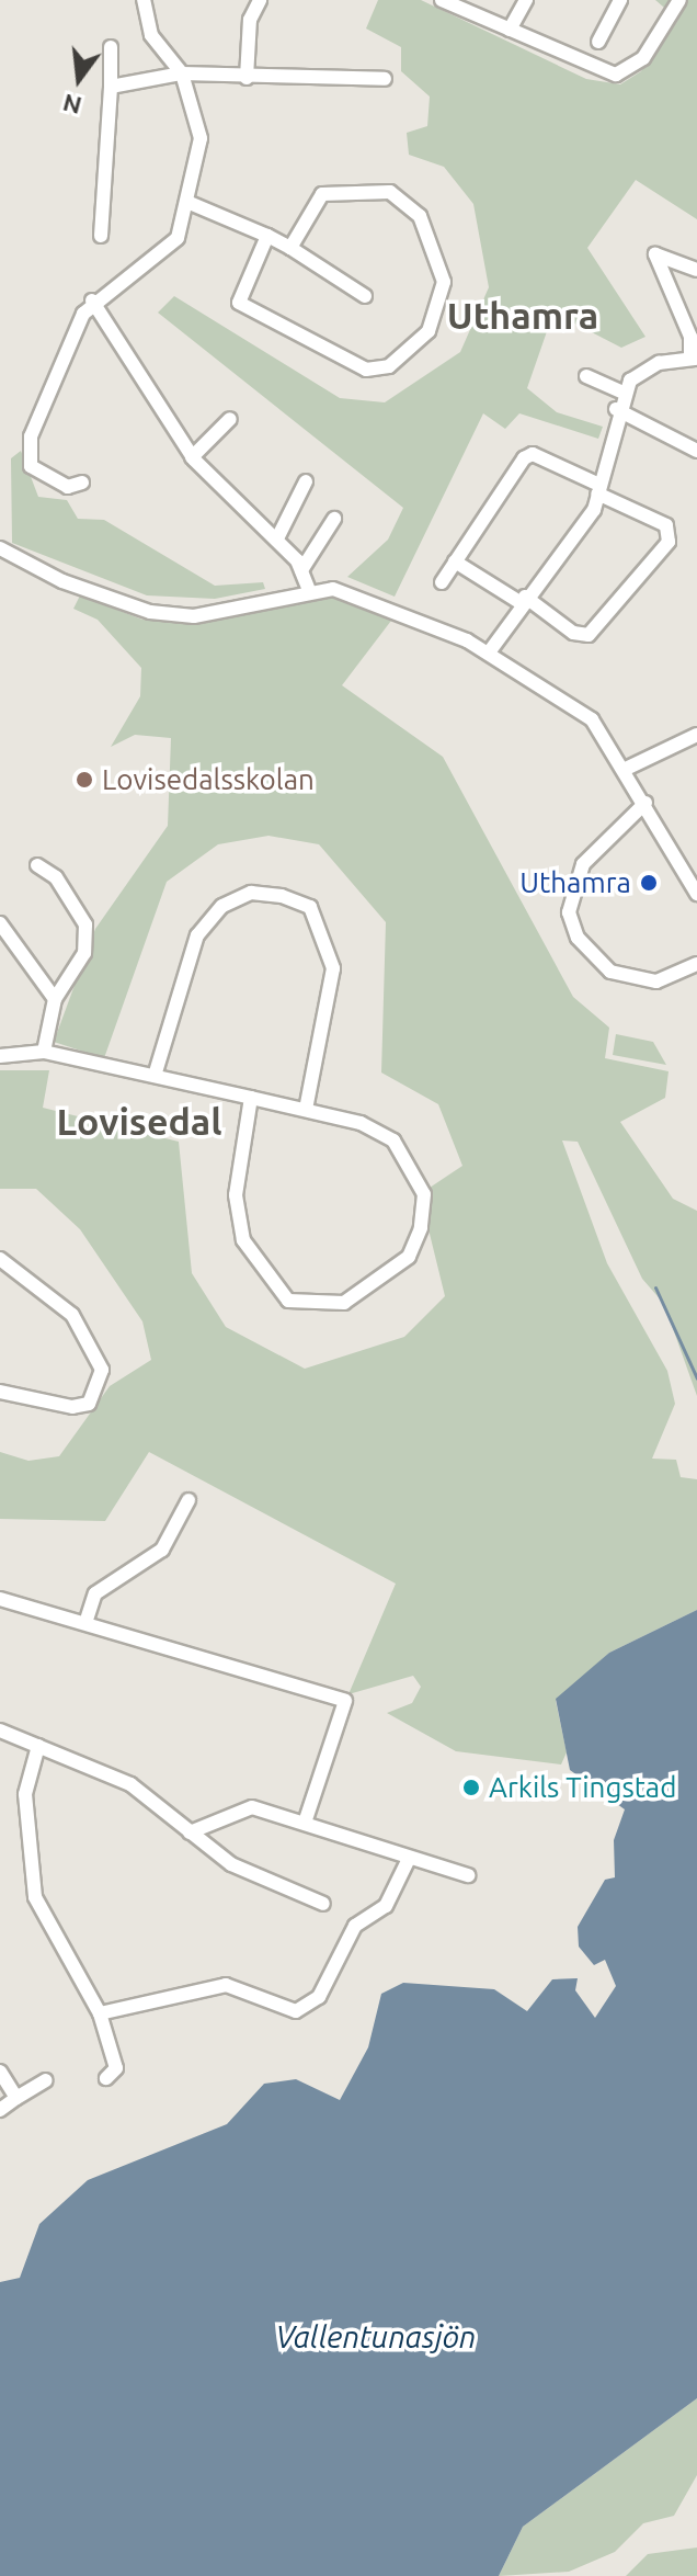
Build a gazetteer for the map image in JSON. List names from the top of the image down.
{
  "districts": ["Uthamra", "Lovisedal"],
  "water": ["Vallentunasjön"],
  "places": ["Lovisedalsskolan", "Uthamra", "Arkils Tingstad"],
  "north": "bottom"
}
